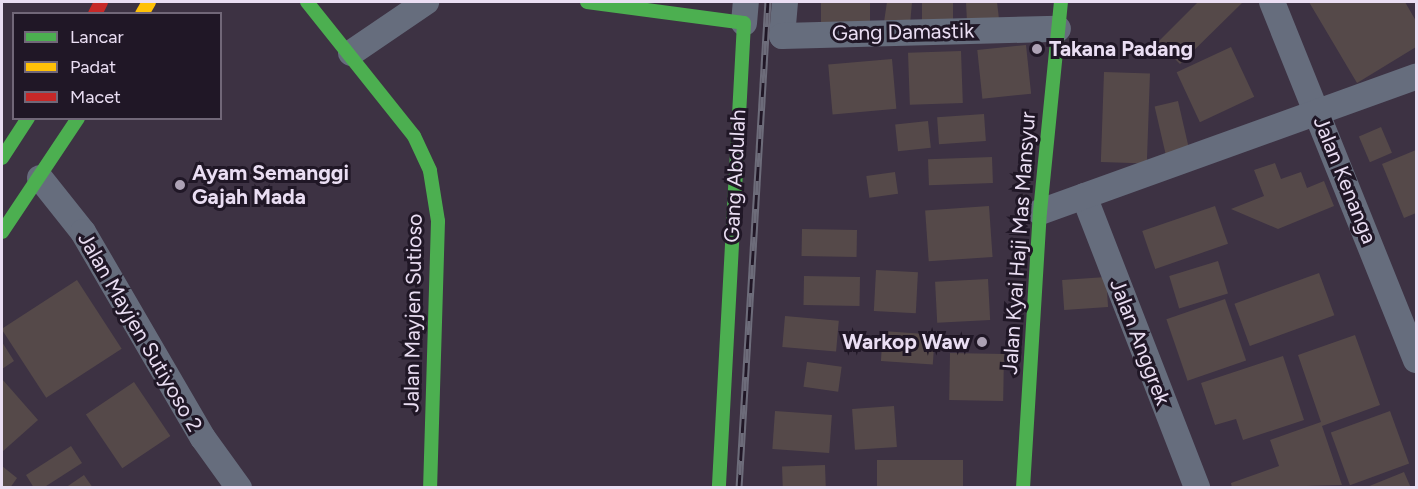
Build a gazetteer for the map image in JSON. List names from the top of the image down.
{
  "streets": {
    "street": [
      "Gang Damastik",
      "Gang Abdulah",
      "Jalan Kenanga",
      "Jalan Kyai Haji Mas Mansyur",
      "Jalan Mayjen Sutioso",
      "Jalan Mayjen Sutiyoso 2",
      "Jalan Anggrek"
    ]
  },
  "crossings": [
    ["Gang Damastik", "Jalan Kyai Haji Mas Mansyur"]
  ],
  "places": ["Takana Padang", "Ayam Semanggi Gajah Mada", "Warkop Waw"],
  "legend": ["Lancar", "Padat", "Macet"]
}
